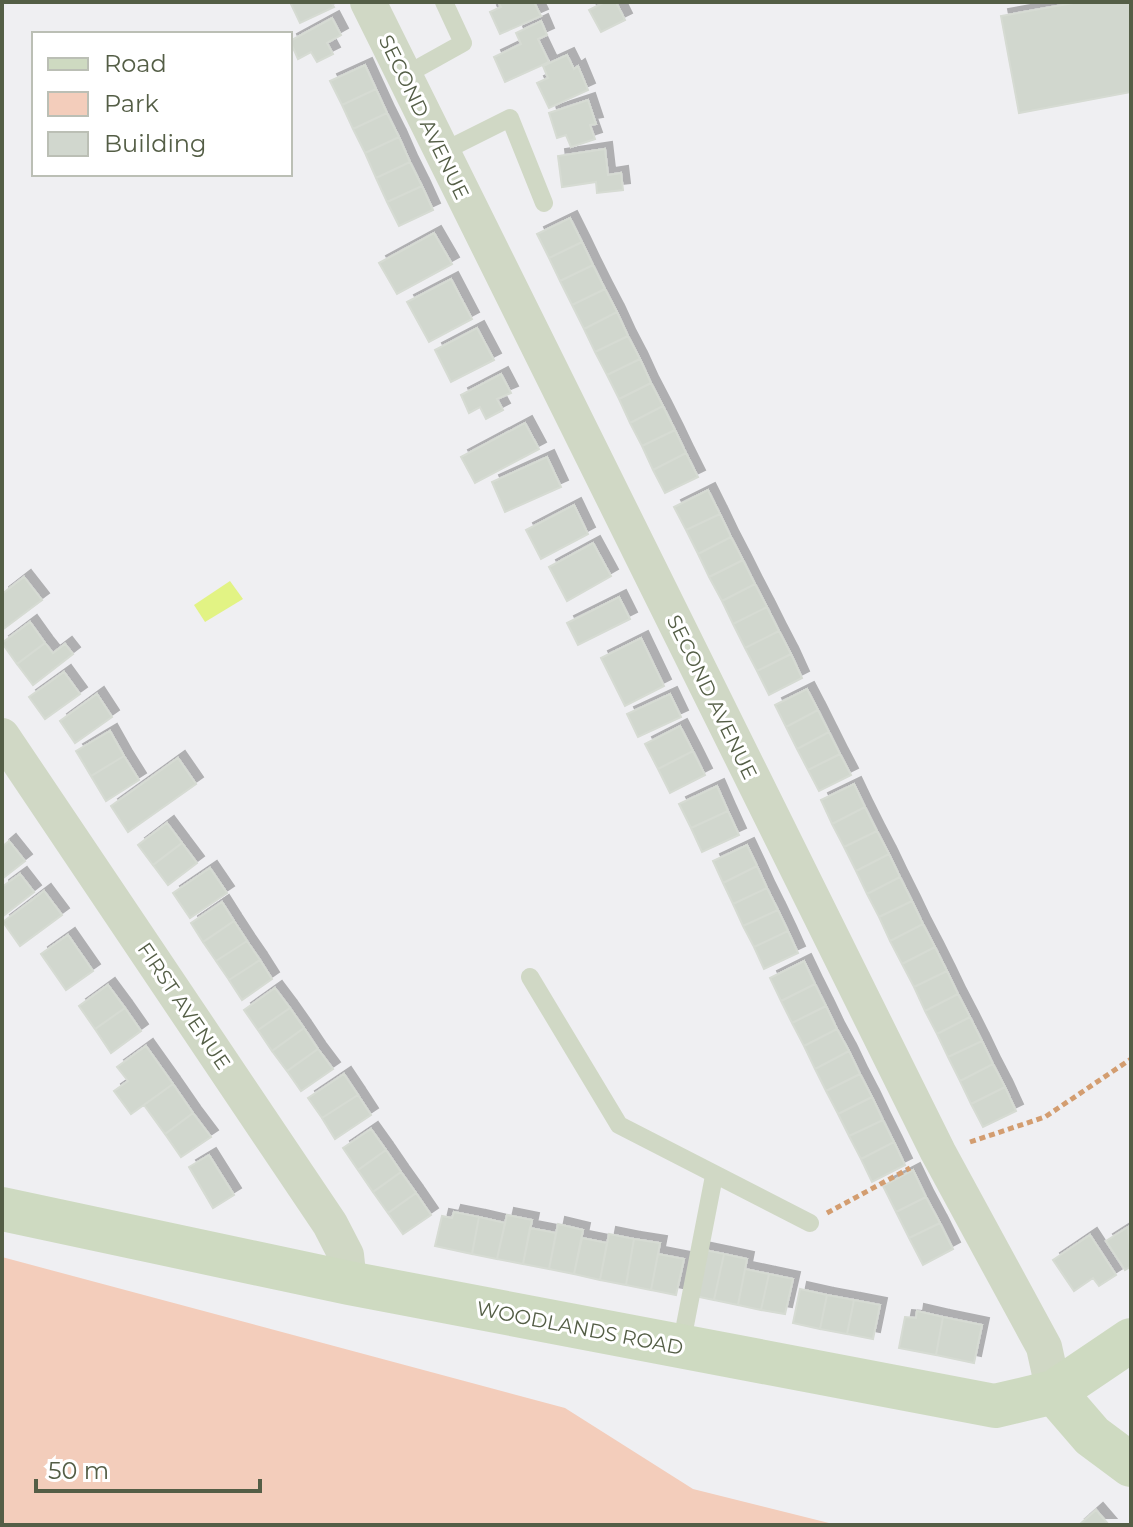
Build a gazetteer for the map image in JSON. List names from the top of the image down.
{
  "streets": {
    "street": ["SECOND AVENUE", "FIRST AVENUE", "WOODLANDS ROAD"]
  },
  "crossings": [
    ["SECOND AVENUE", "WOODLANDS ROAD"],
    ["FIRST AVENUE", "WOODLANDS ROAD"]
  ],
  "legend": ["Road", "Park", "Building"],
  "scale_bar": "50 m"
}
